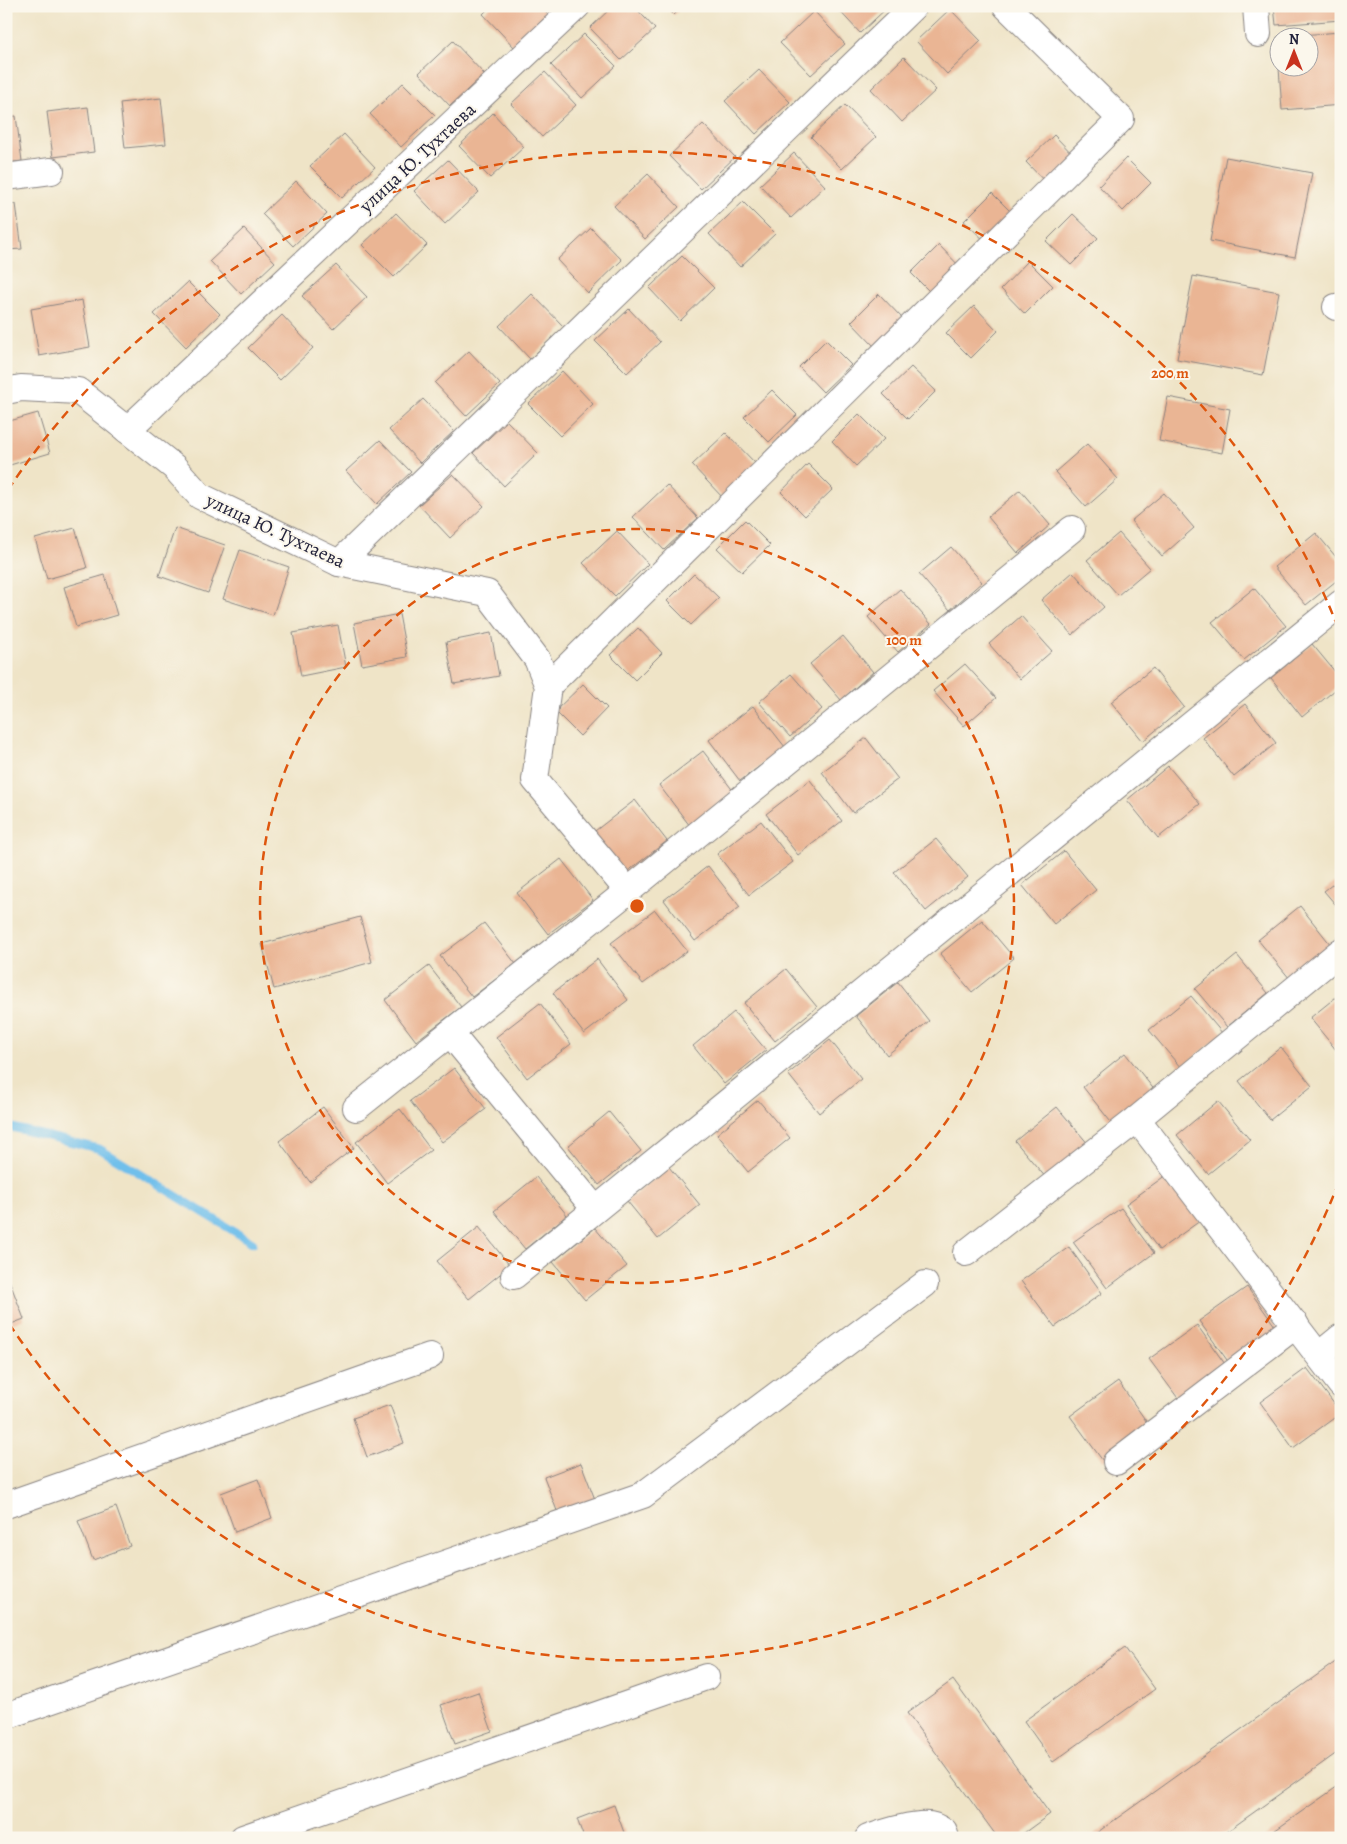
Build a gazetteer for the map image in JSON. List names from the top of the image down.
{
  "streets": {
    "street": ["улица Ю. Тухтаева"]
  },
  "north": "top",
  "rings": ["200 m", "100 m"]
}
